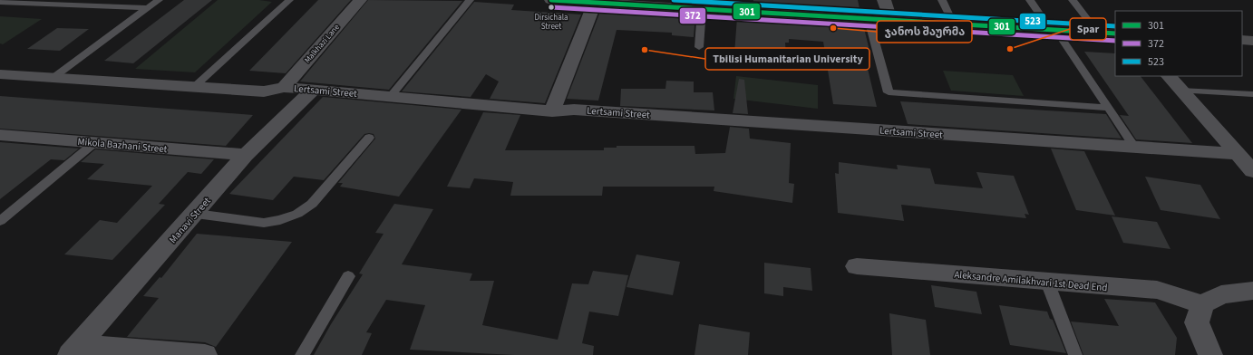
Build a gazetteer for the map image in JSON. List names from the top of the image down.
{
  "streets": {
    "street": [
      "Malkhazi Lane",
      "Lertsami Street",
      "Mikola Bazhani Street",
      "Manavi Street",
      "Aleksandre Amilakhvari 1st Dead End"
    ]
  },
  "crossings": [
    ["Malkhazi Lane", "Lertsami Street"],
    ["Lertsami Street", "Manavi Street"],
    ["Mikola Bazhani Street", "Manavi Street"]
  ],
  "places": [
    "Dirsichala Street",
    "ჯანოს შაურმა",
    "Spar",
    "Tbilisi Humanitarian University"
  ],
  "lines": ["transit line 301", "transit line 523", "transit line 372"],
  "legend": ["301", "372", "523"]
}
